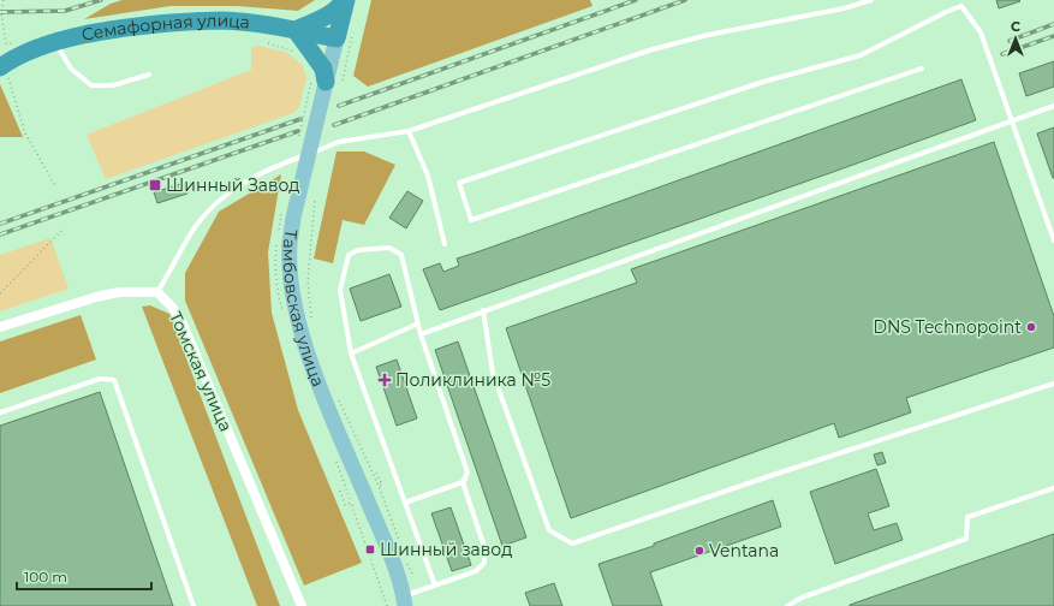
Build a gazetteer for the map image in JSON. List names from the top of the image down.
{
  "streets": {
    "highway": ["Семафорная улица", "Тамбовская улица"],
    "street": ["Томская улица"]
  },
  "crossings": [
    ["Семафорная улица", "Тамбовская улица"]
  ],
  "places": {
    "transit": ["Шинный Завод", "Шинный завод"],
    "other": ["DNS Technopoint", "Ventana"],
    "health": ["Поликлиника №5"]
  },
  "scale_bar": "100 m",
  "north": "top"
}
